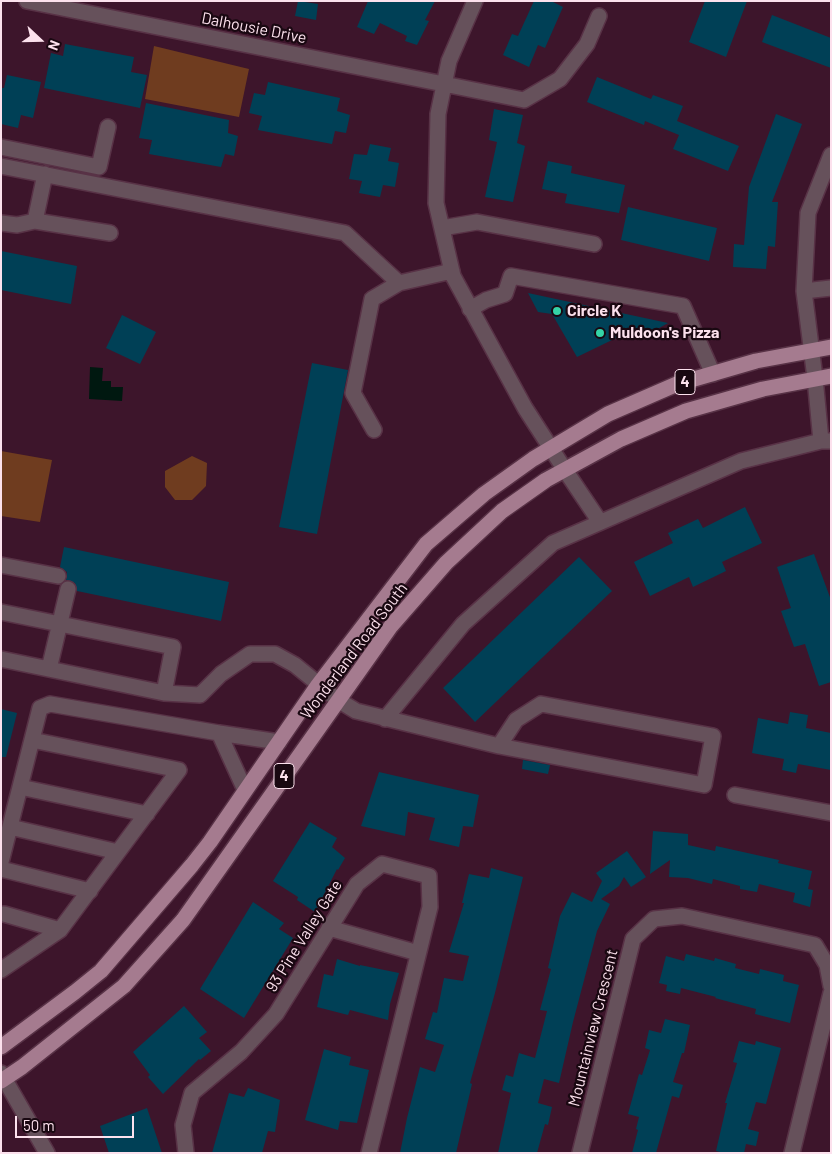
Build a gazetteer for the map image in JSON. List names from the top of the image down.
{
  "streets": {
    "main road": ["4", "Wonderland Road South"],
    "street": ["Dalhousie Drive", "93 Pine Valley Gate", "Mountainview Crescent"]
  },
  "places": ["Circle K", "Muldoon's Pizza"],
  "scale_bar": "50 m",
  "north": "right"
}
